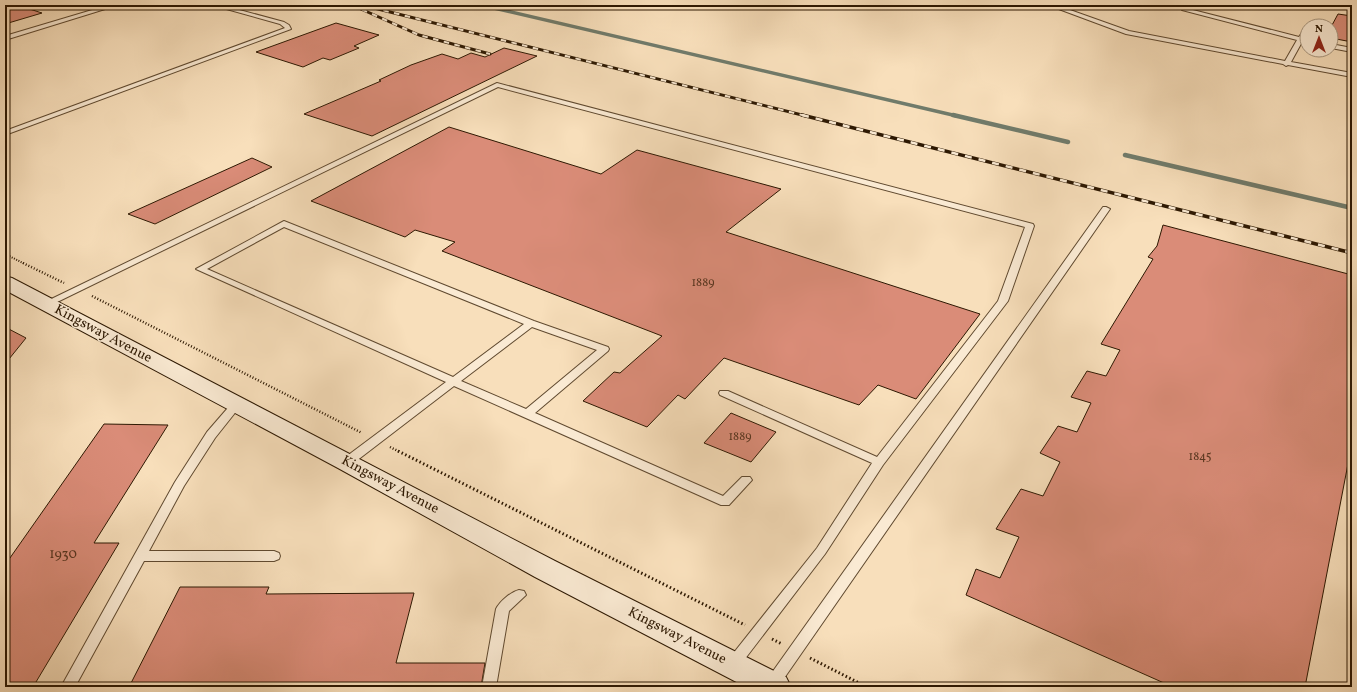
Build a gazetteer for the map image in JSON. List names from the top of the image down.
{
  "streets": {
    "main road": ["Kingsway Avenue"]
  },
  "house_numbers": [
    "1889",
    "1889",
    "1845",
    "1930"
  ],
  "north": "top"
}
